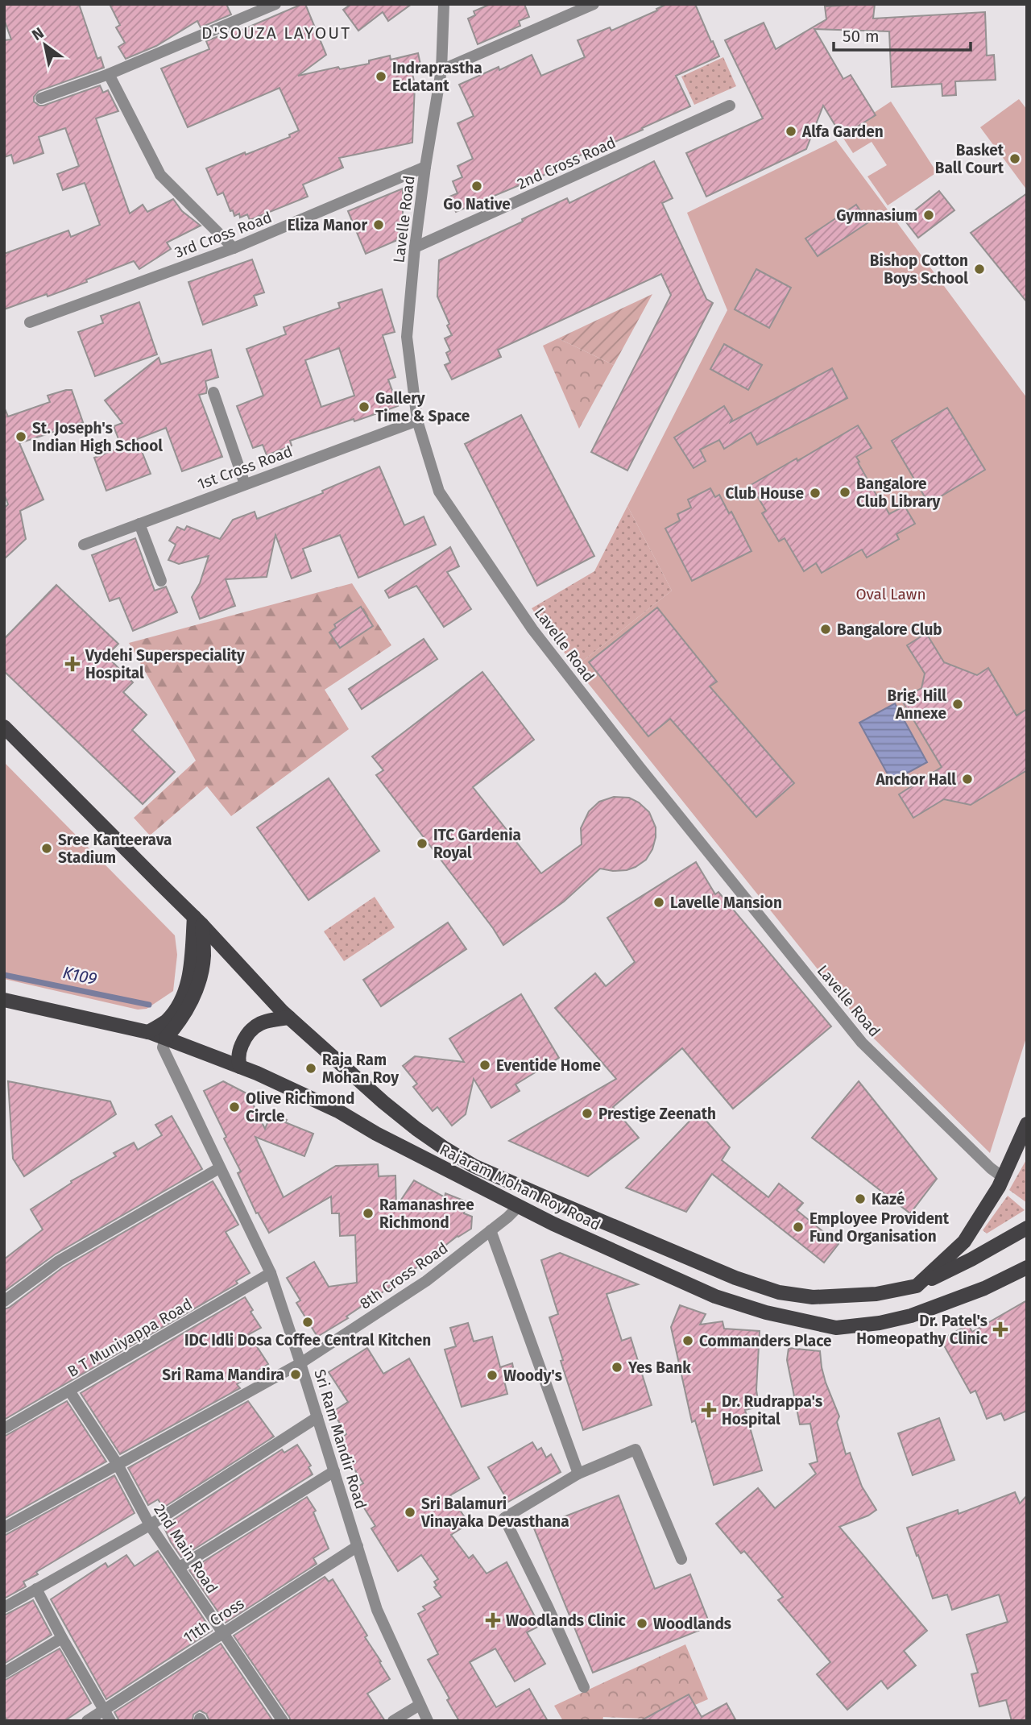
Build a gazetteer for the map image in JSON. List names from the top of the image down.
{
  "streets": {
    "main road": ["Rajaram Mohan Roy Road"],
    "street": [
      "2nd Cross Road",
      "Lavelle Road",
      "3rd Cross Road",
      "1st Cross Road",
      "8th Cross Road",
      "B T Muniyappa Road",
      "Sri Ram Mandir Road",
      "2nd Main Road",
      "11th Cross"
    ]
  },
  "crossings": [
    ["2nd Cross Road", "Lavelle Road"],
    ["Lavelle Road", "3rd Cross Road"],
    ["Lavelle Road", "1st Cross Road"],
    ["Rajaram Mohan Roy Road", "8th Cross Road"],
    ["Rajaram Mohan Roy Road", "Sri Ram Mandir Road"],
    ["8th Cross Road", "Sri Ram Mandir Road"],
    ["8th Cross Road", "2nd Main Road"],
    ["B T Muniyappa Road", "Sri Ram Mandir Road"],
    ["B T Muniyappa Road", "2nd Main Road"],
    ["Sri Ram Mandir Road", "11th Cross"],
    ["2nd Main Road", "11th Cross"]
  ],
  "districts": ["D'SOUZA LAYOUT"],
  "water": ["K109"],
  "parks": ["Oval Lawn"],
  "places": {
    "other": [
      "Indraprastha Eclatant",
      "Alfa Garden",
      "Basket Ball Court",
      "Go Native",
      "Gymnasium",
      "Eliza Manor",
      "Bishop Cotton Boys School",
      "Gallery Time & Space",
      "St. Joseph's Indian High School",
      "Bangalore Club Library",
      "Club House",
      "Bangalore Club",
      "Brig. Hill Annexe",
      "Anchor Hall",
      "ITC Gardenia Royal",
      "Sree Kanteerava Stadium",
      "Lavelle Mansion",
      "Eventide Home",
      "Raja Ram Mohan Roy",
      "Olive Richmond Circle",
      "Prestige Zeenath",
      "Kazé",
      "Ramanashree Richmond",
      "Employee Provident Fund Organisation",
      "IDC Idli Dosa Coffee Central Kitchen",
      "Commanders Place",
      "Yes Bank",
      "Sri Rama Mandira",
      "Woody's",
      "Sri Balamuri Vinayaka Devasthana",
      "Woodlands"
    ],
    "health": [
      "Vydehi Superspeciality Hospital",
      "Dr. Patel's Homeopathy Clinic",
      "Dr. Rudrappa's Hospital",
      "Woodlands Clinic"
    ]
  },
  "scale_bar": "50 m",
  "north": "top left"
}
